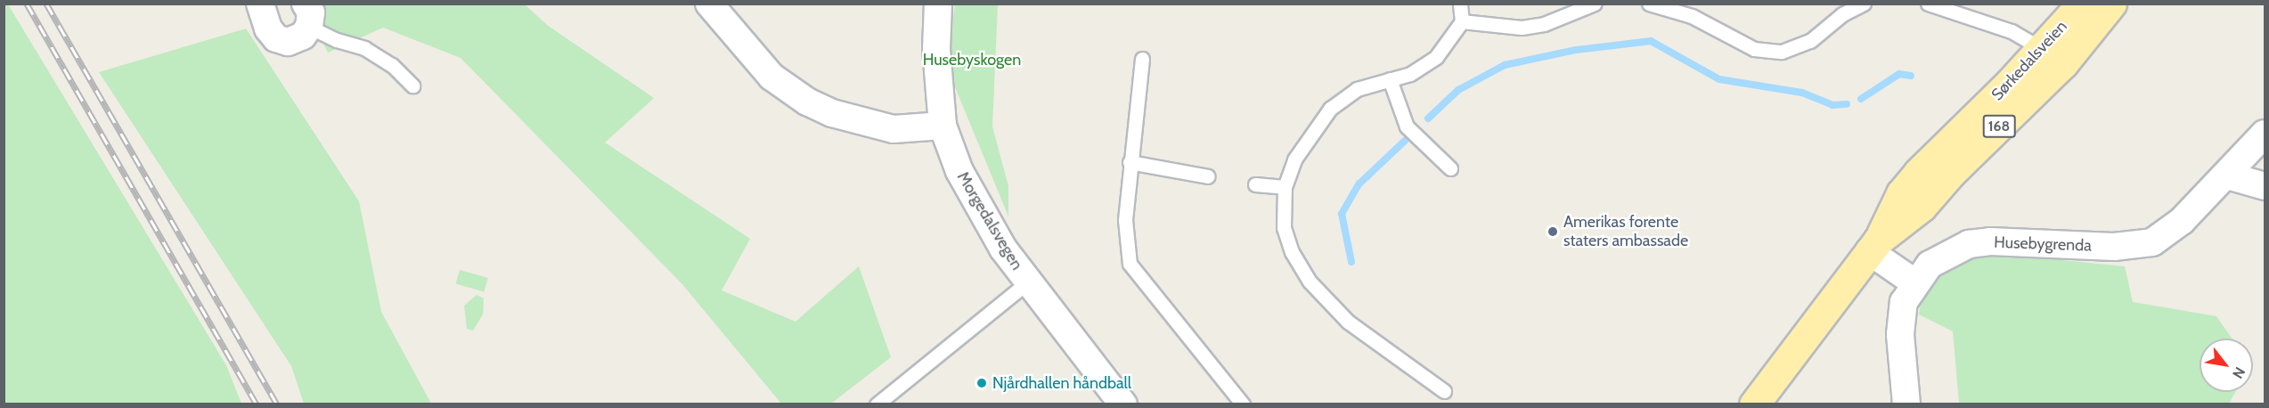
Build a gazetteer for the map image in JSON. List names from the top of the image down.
{
  "streets": {
    "main road": ["Sørkedalsveien", "168"],
    "street": ["Morgedalsvegen", "Husebygrenda"]
  },
  "parks": ["Husebyskogen"],
  "places": ["Amerikas forente staters ambassade", "Njårdhallen håndball"],
  "north": "bottom right"
}
